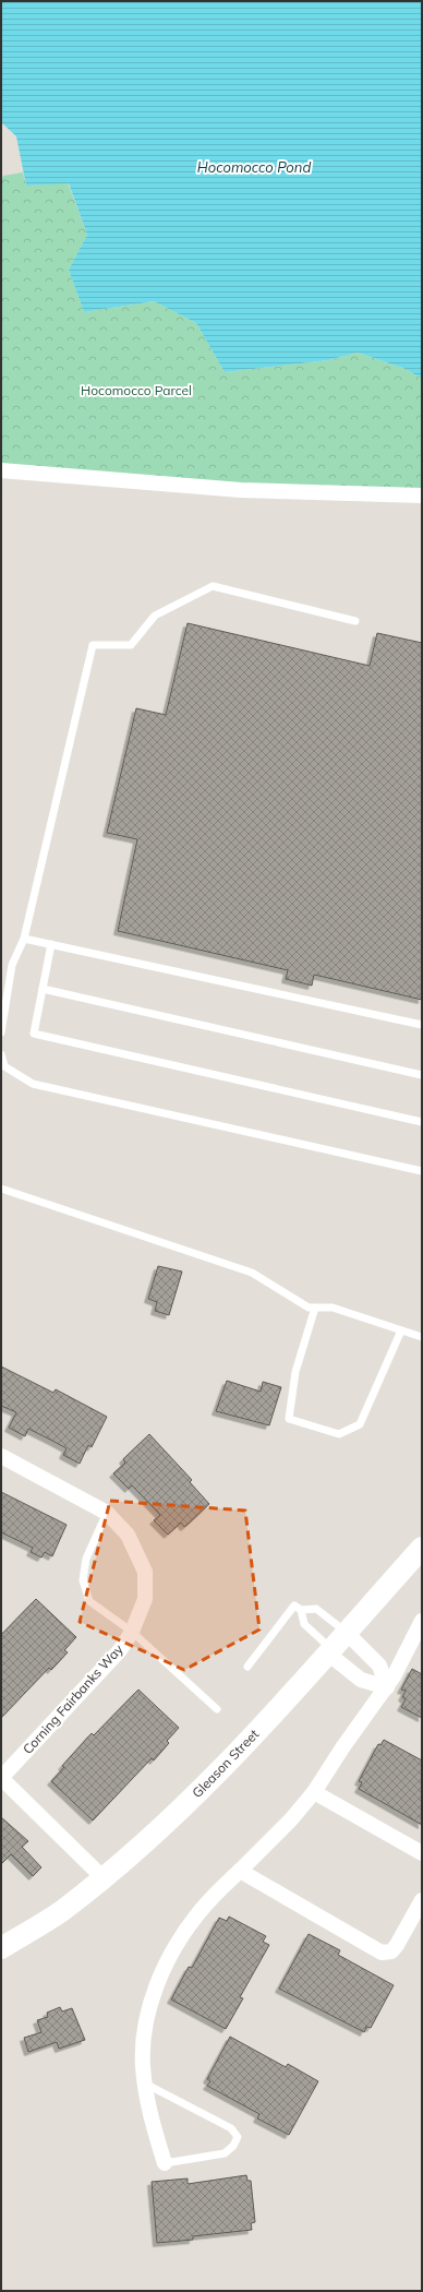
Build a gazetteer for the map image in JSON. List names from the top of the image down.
{
  "streets": {
    "street": ["Corning Fairbanks Way", "Gleason Street"]
  },
  "water": ["Hocomocco Pond"],
  "parks": ["Hocomocco Parcel"]
}
